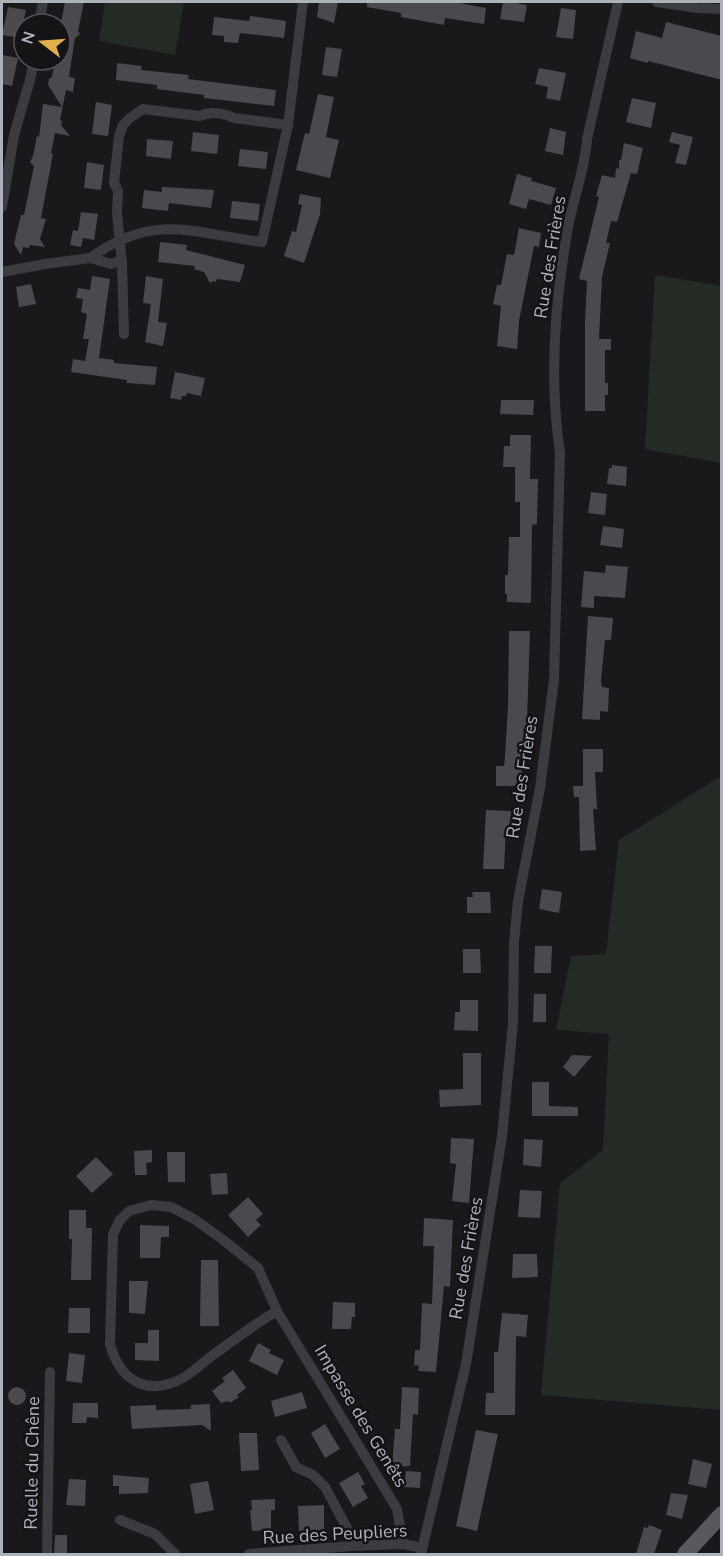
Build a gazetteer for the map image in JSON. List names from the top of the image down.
{
  "streets": {
    "street": [
      "Rue des Frières",
      "Impasse des Genêts",
      "Ruelle du Chêne",
      "Rue des Peupliers"
    ]
  },
  "crossings": [
    ["Rue des Frières", "Rue des Peupliers"],
    ["Impasse des Genêts", "Rue des Peupliers"]
  ],
  "north": "left"
}
